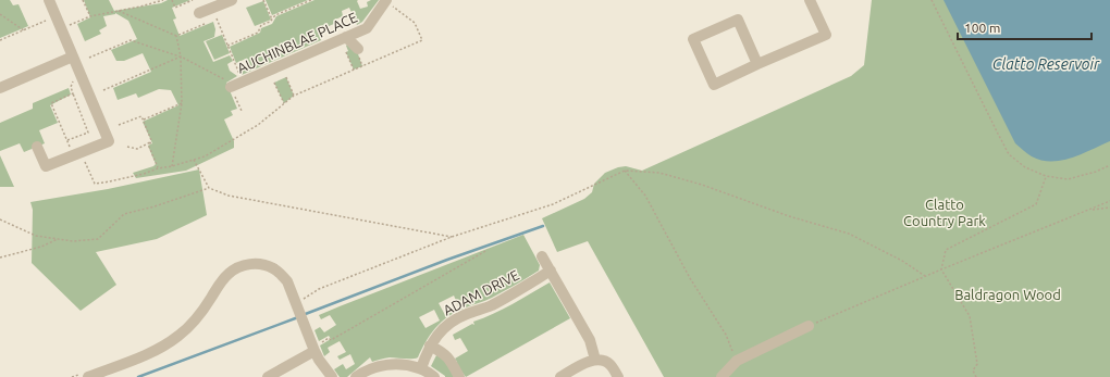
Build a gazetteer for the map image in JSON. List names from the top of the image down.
{
  "streets": {
    "street": ["AUCHINBLAE PLACE", "ADAM DRIVE"]
  },
  "water": ["Clatto Reservoir"],
  "parks": ["Clatto Country Park", "Baldragon Wood"],
  "scale_bar": "100 m"
}
